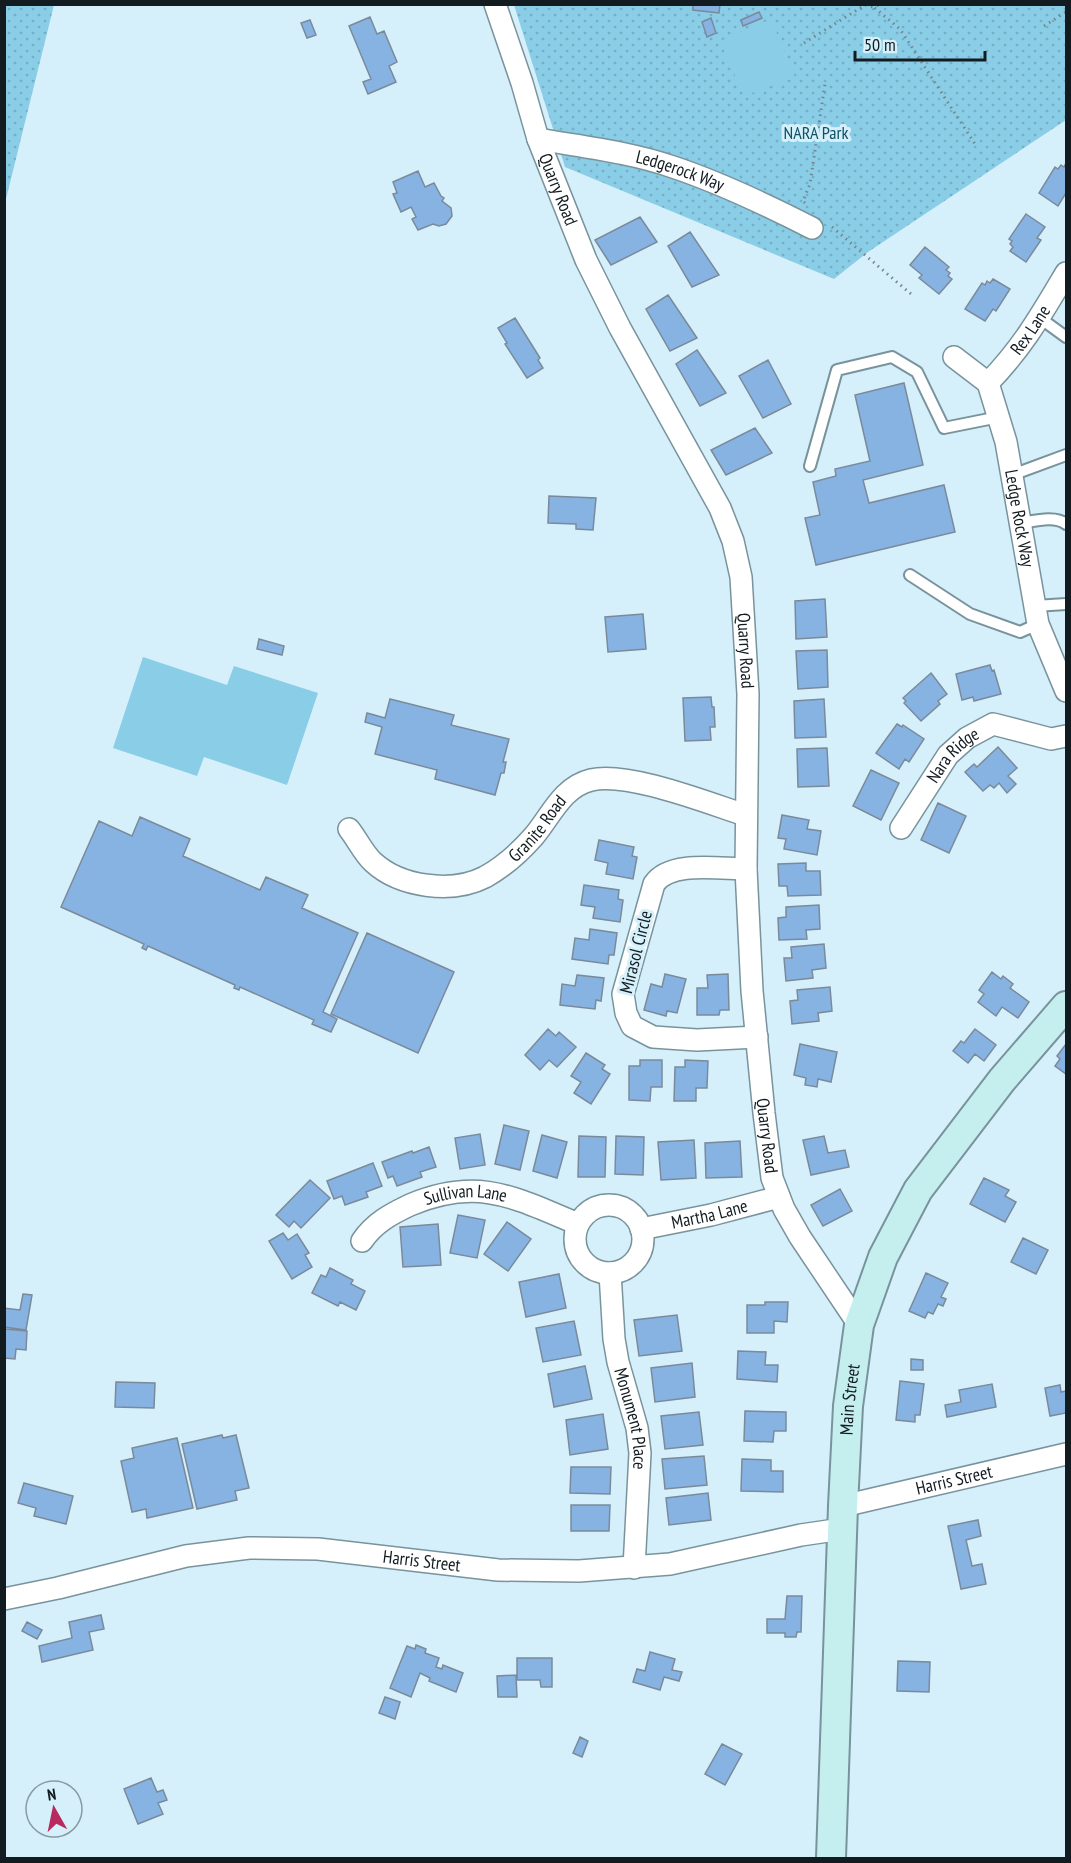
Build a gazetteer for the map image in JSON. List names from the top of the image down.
{
  "streets": {
    "main road": ["Main Street"],
    "street": [
      "Ledgerock Way",
      "Quarry Road",
      "Rex Lane",
      "Ledge Rock Way",
      "Nara Ridge",
      "Granite Road",
      "Mirasol Circle",
      "Sullivan Lane",
      "Martha Lane",
      "Monument Place",
      "Harris Street"
    ]
  },
  "crossings": [
    ["Ledgerock Way", "Quarry Road"],
    ["Quarry Road", "Granite Road"],
    ["Quarry Road", "Mirasol Circle"],
    ["Quarry Road", "Martha Lane"],
    ["Quarry Road", "Main Street"],
    ["Rex Lane", "Ledge Rock Way"],
    ["Sullivan Lane", "Martha Lane"],
    ["Sullivan Lane", "Monument Place"],
    ["Martha Lane", "Monument Place"],
    ["Main Street", "Harris Street"],
    ["Monument Place", "Harris Street"]
  ],
  "parks": ["NARA Park"],
  "scale_bar": "50 m",
  "north": "top"
}
